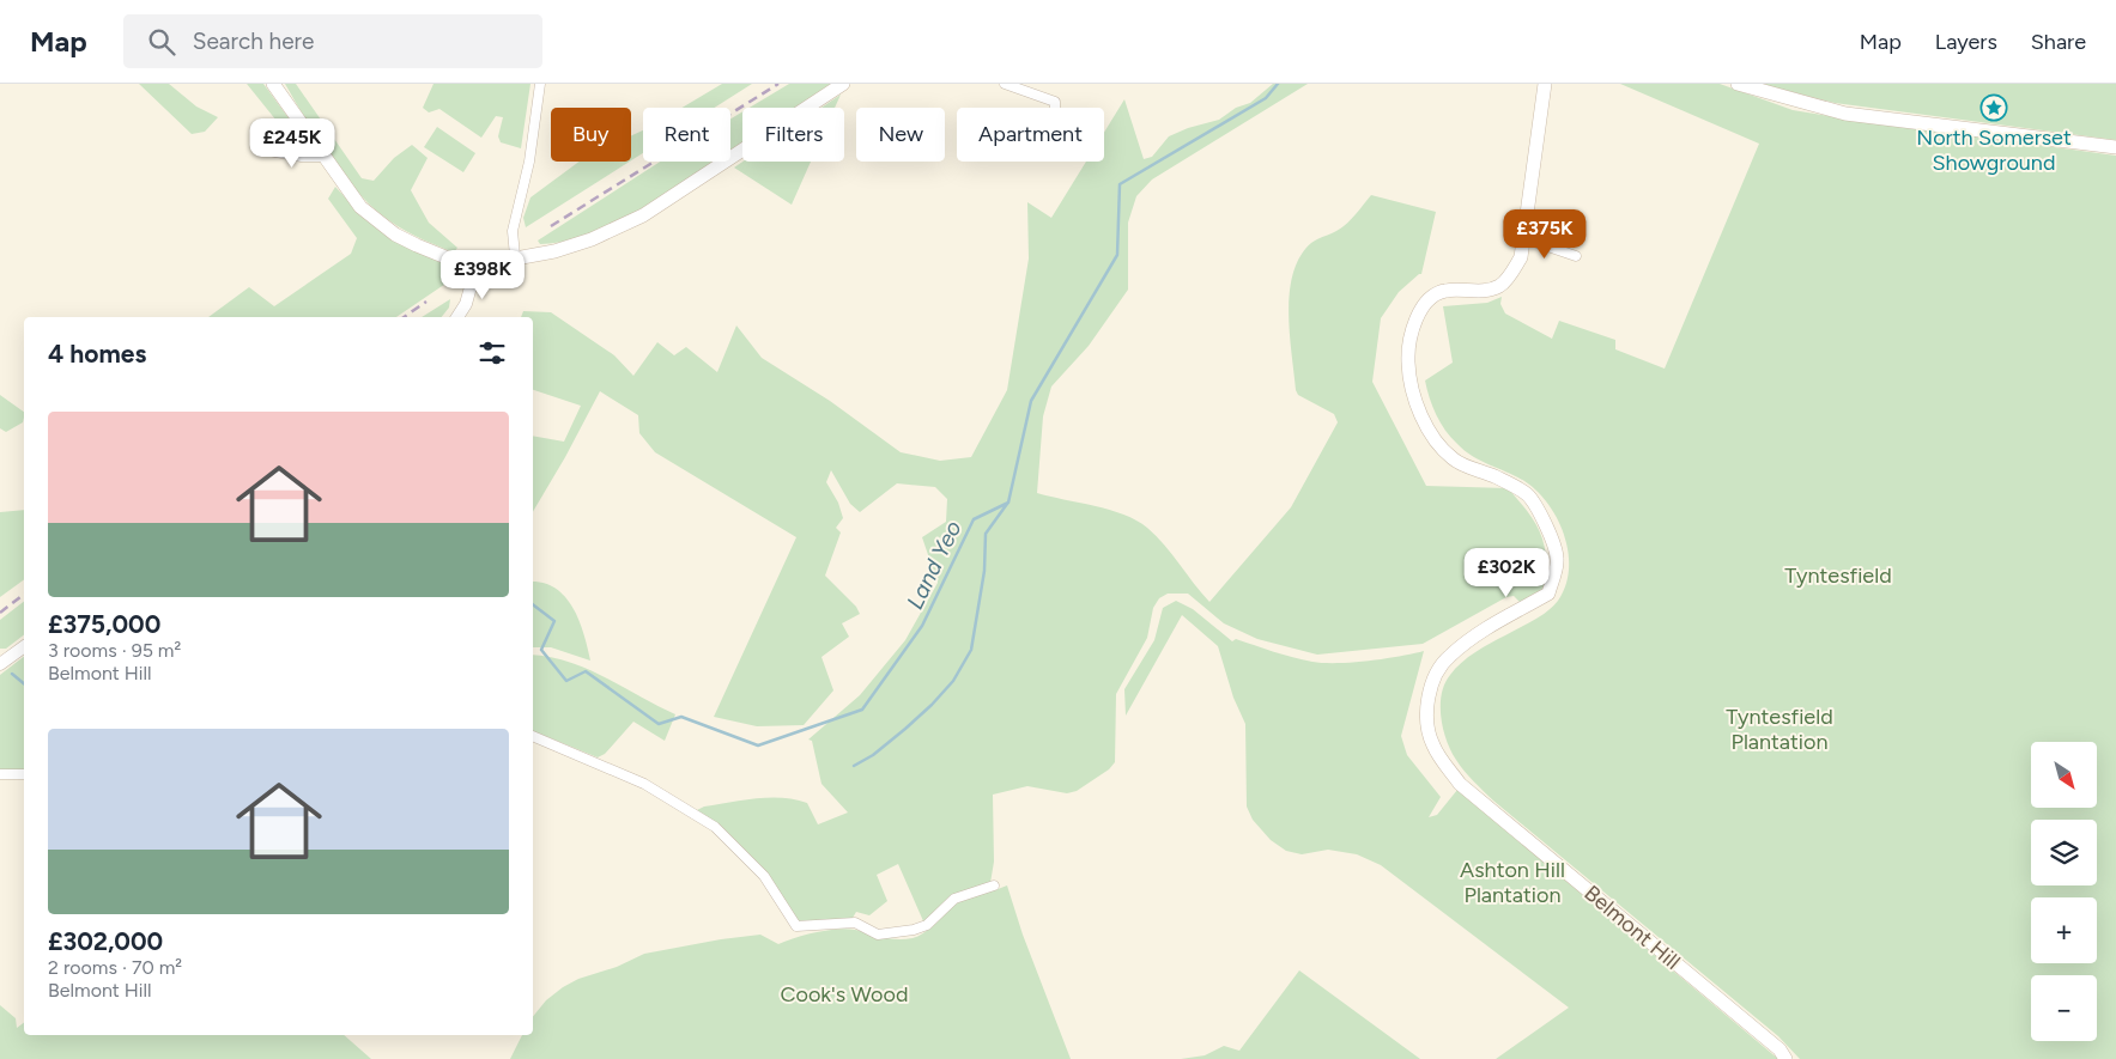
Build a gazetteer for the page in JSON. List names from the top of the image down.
{
  "streets": {
    "main road": ["Belmont Hill"]
  },
  "water": ["Land Yeo"],
  "parks": [
    "Tyntesfield",
    "Tyntesfield Plantation",
    "Ashton Hill Plantation",
    "Cook's Wood"
  ],
  "places": {
    "place": ["North Somerset Showground"]
  },
  "north": "bottom right",
  "page": {
    "header": "Map",
    "search": "Search here",
    "nav": ["Map", "Layers", "Share"],
    "chip": [
      "Buy",
      "Rent",
      "Filters",
      "New",
      "Apartment"
    ],
    "price": [
      "£245K",
      "£375K",
      "£398K",
      "£302K"
    ],
    "heading": "4 homes",
    "list": [
      {
        "name": "£375,000",
        "note": "3 rooms · 95 m² · Belmont Hill"
      },
      {
        "name": "£302,000",
        "note": "2 rooms · 70 m² · Belmont Hill"
      }
    ],
    "map_buttons": ["+", "−"]
  }
}
